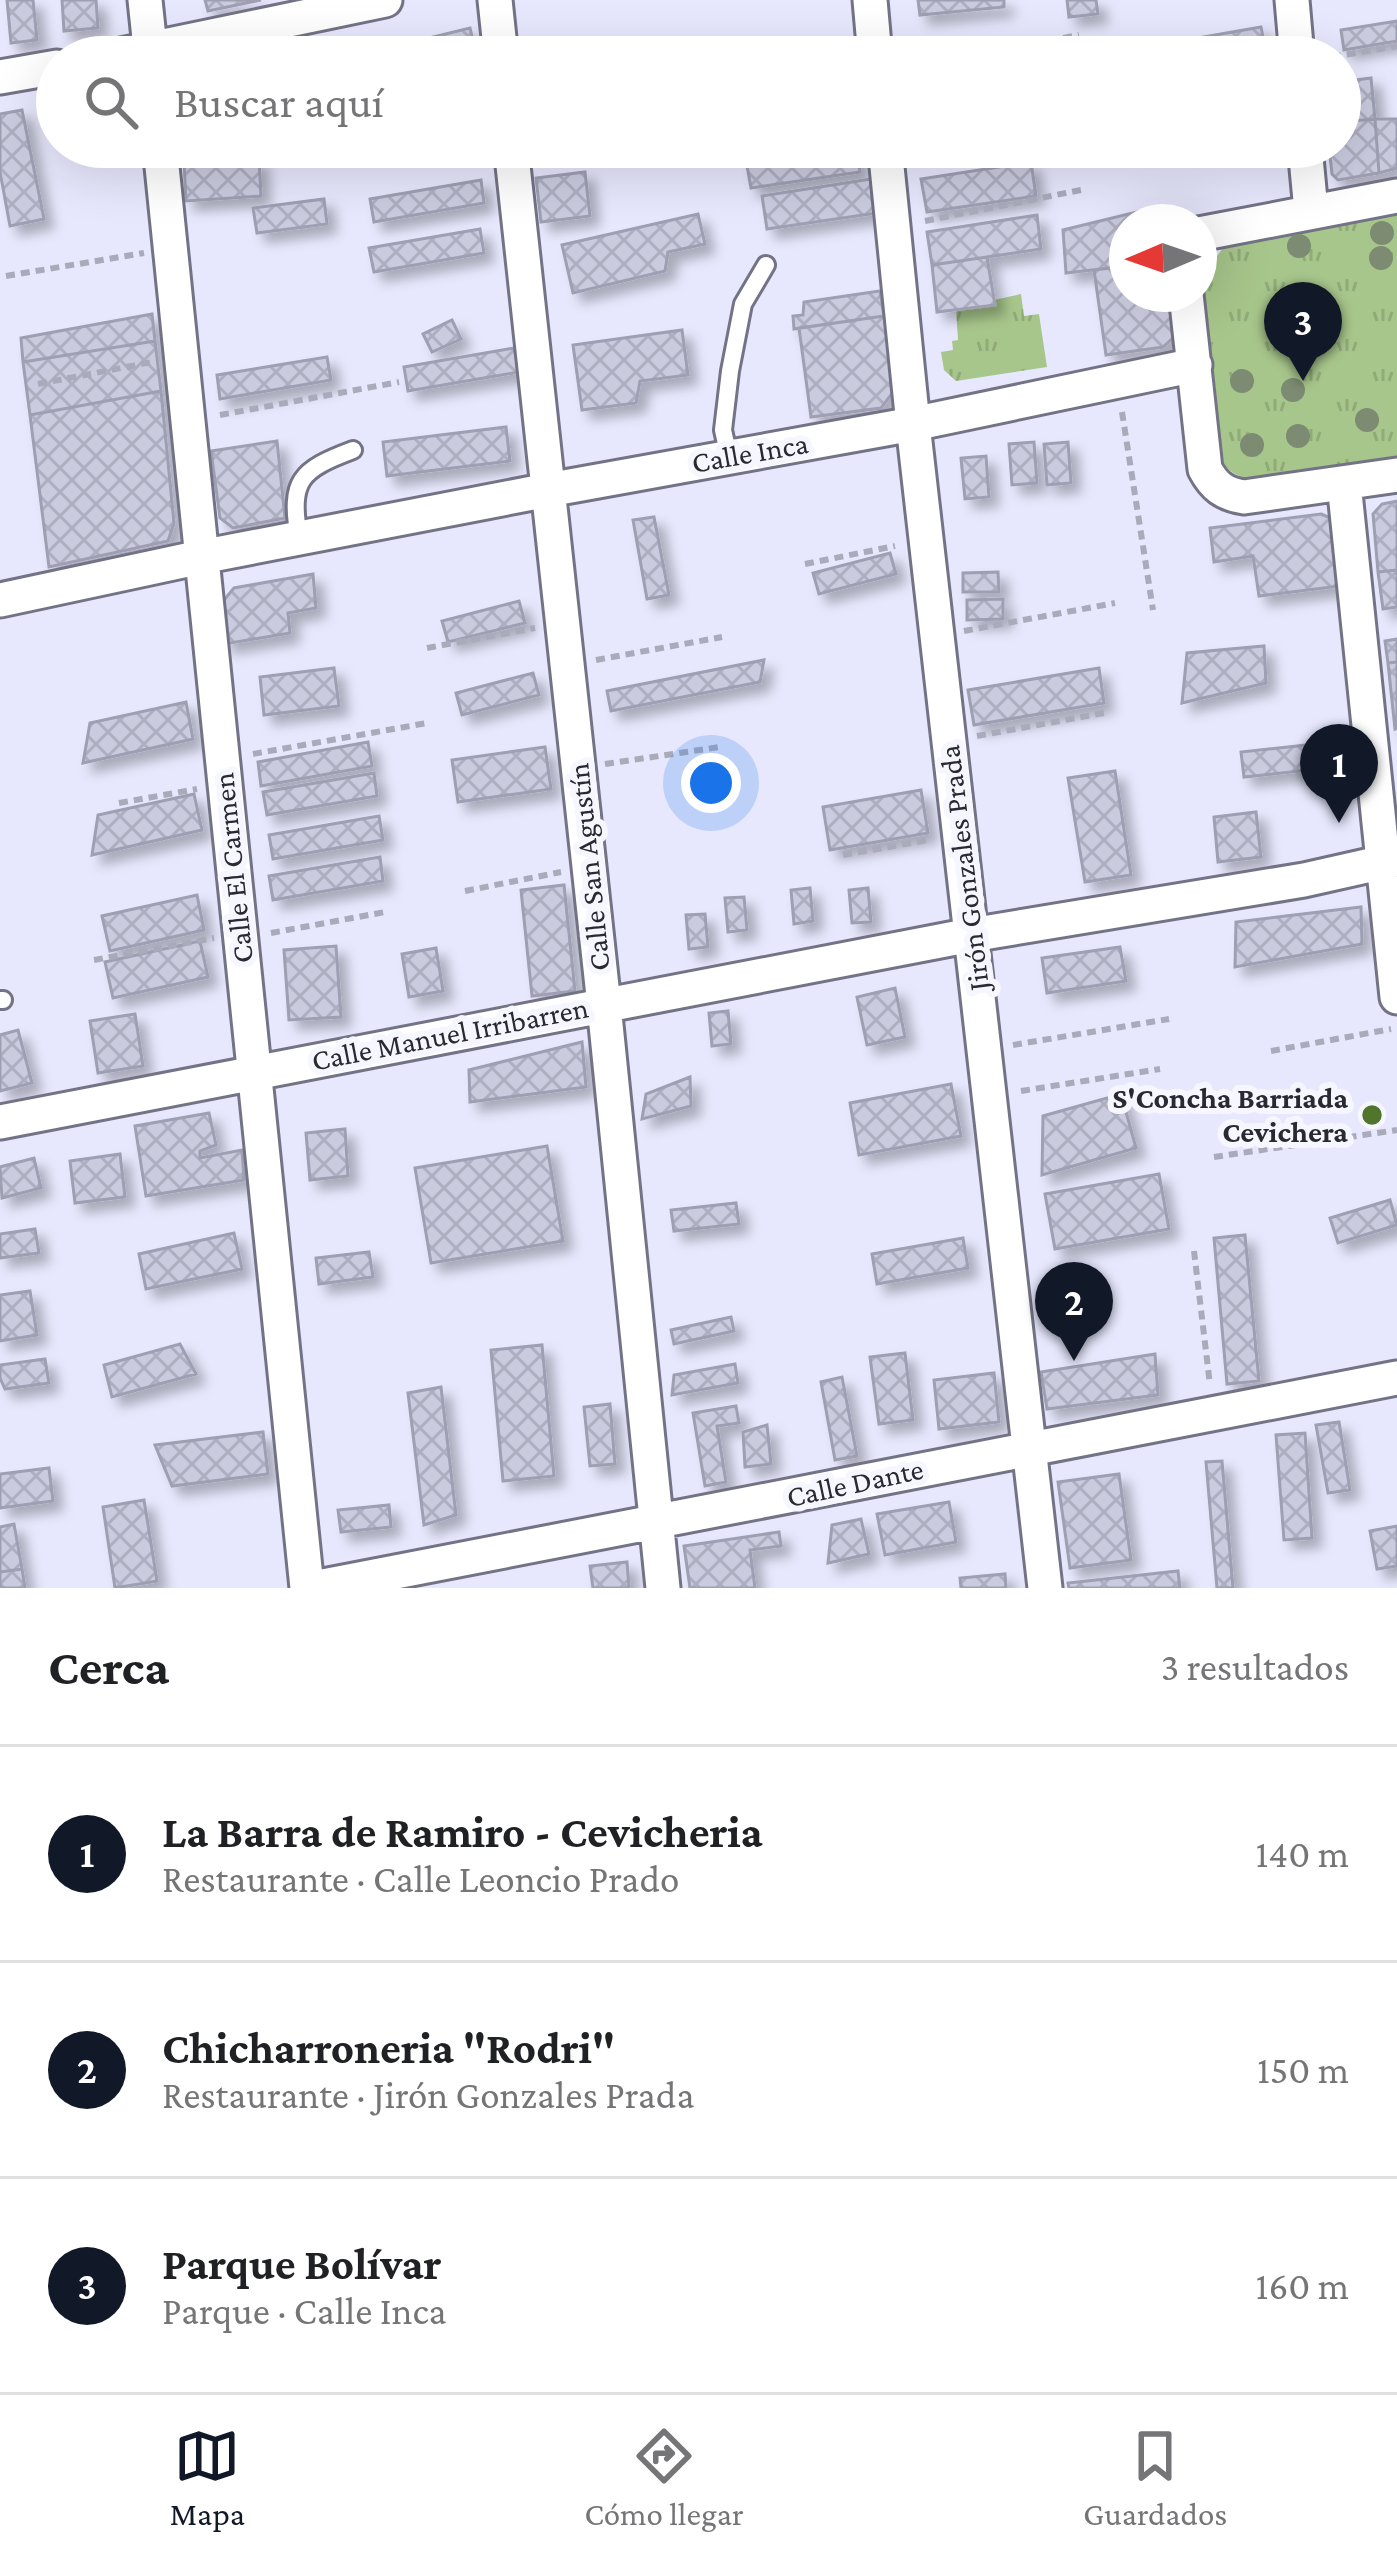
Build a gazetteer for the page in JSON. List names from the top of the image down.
{
  "streets": {
    "street": [
      "Calle Inca",
      "Calle San Agustín",
      "Calle El Carmen",
      "Jirón Gonzales Prada",
      "Calle Manuel Irribarren",
      "Calle Dante"
    ]
  },
  "crossings": [
    ["Calle Inca", "Calle San Agustín"],
    ["Calle Inca", "Calle El Carmen"],
    ["Calle Inca", "Jirón Gonzales Prada"],
    ["Calle San Agustín", "Calle Manuel Irribarren"],
    ["Calle San Agustín", "Calle Dante"],
    ["Calle El Carmen", "Calle Manuel Irribarren"],
    ["Calle El Carmen", "Calle Dante"],
    ["Jirón Gonzales Prada", "Calle Manuel Irribarren"],
    ["Jirón Gonzales Prada", "Calle Dante"]
  ],
  "places": ["S'Concha Barriada Cevichera"],
  "north": "left",
  "page": {
    "search": "Buscar aquí",
    "pins": ["3", "1", "2"],
    "heading": ["Cerca", "3 resultados"],
    "list": [
      {
        "mark": "1",
        "name": "La Barra de Ramiro - Cevicheria",
        "note": "Restaurante · Calle Leoncio Prado",
        "value": "140 m"
      },
      {
        "mark": "2",
        "name": "Chicharroneria \"Rodri\"",
        "note": "Restaurante · Jirón Gonzales Prada",
        "value": "150 m"
      },
      {
        "mark": "3",
        "name": "Parque Bolívar",
        "note": "Parque · Calle Inca",
        "value": "160 m"
      }
    ],
    "nav": ["Mapa", "Cómo llegar", "Guardados"]
  }
}
